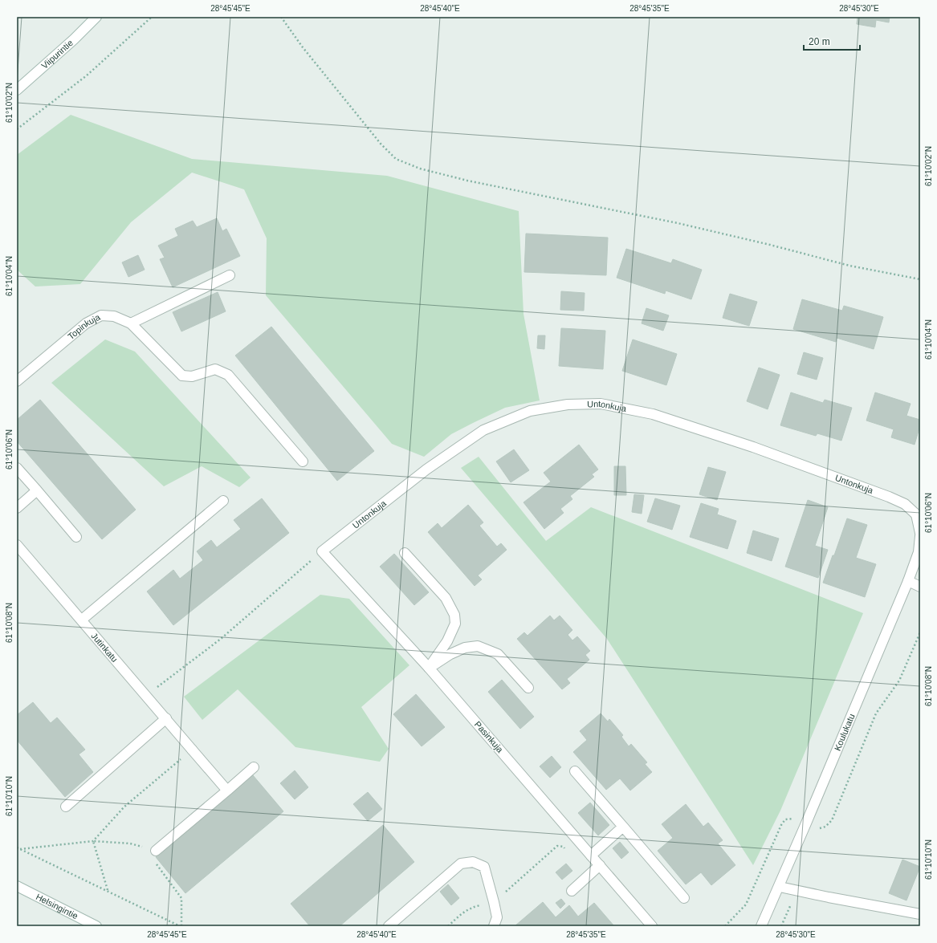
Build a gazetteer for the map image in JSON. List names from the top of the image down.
{
  "streets": {
    "street": [
      "Viipurintie",
      "Topinkuja",
      "Untonkuja",
      "Jutinkatu",
      "Koulukatu",
      "Pasinkuja",
      "Helsingintie"
    ]
  },
  "crossings": [
    ["Untonkuja", "Pasinkuja"]
  ],
  "scale_bar": "20 m",
  "coordinates": [
    "28°45'45\"E",
    "28°45'40\"E",
    "28°45'35\"E",
    "28°45'30\"E",
    "61°10'02\"N",
    "61°10'04\"N",
    "61°10'06\"N",
    "61°10'08\"N",
    "61°10'10\"N"
  ]
}
